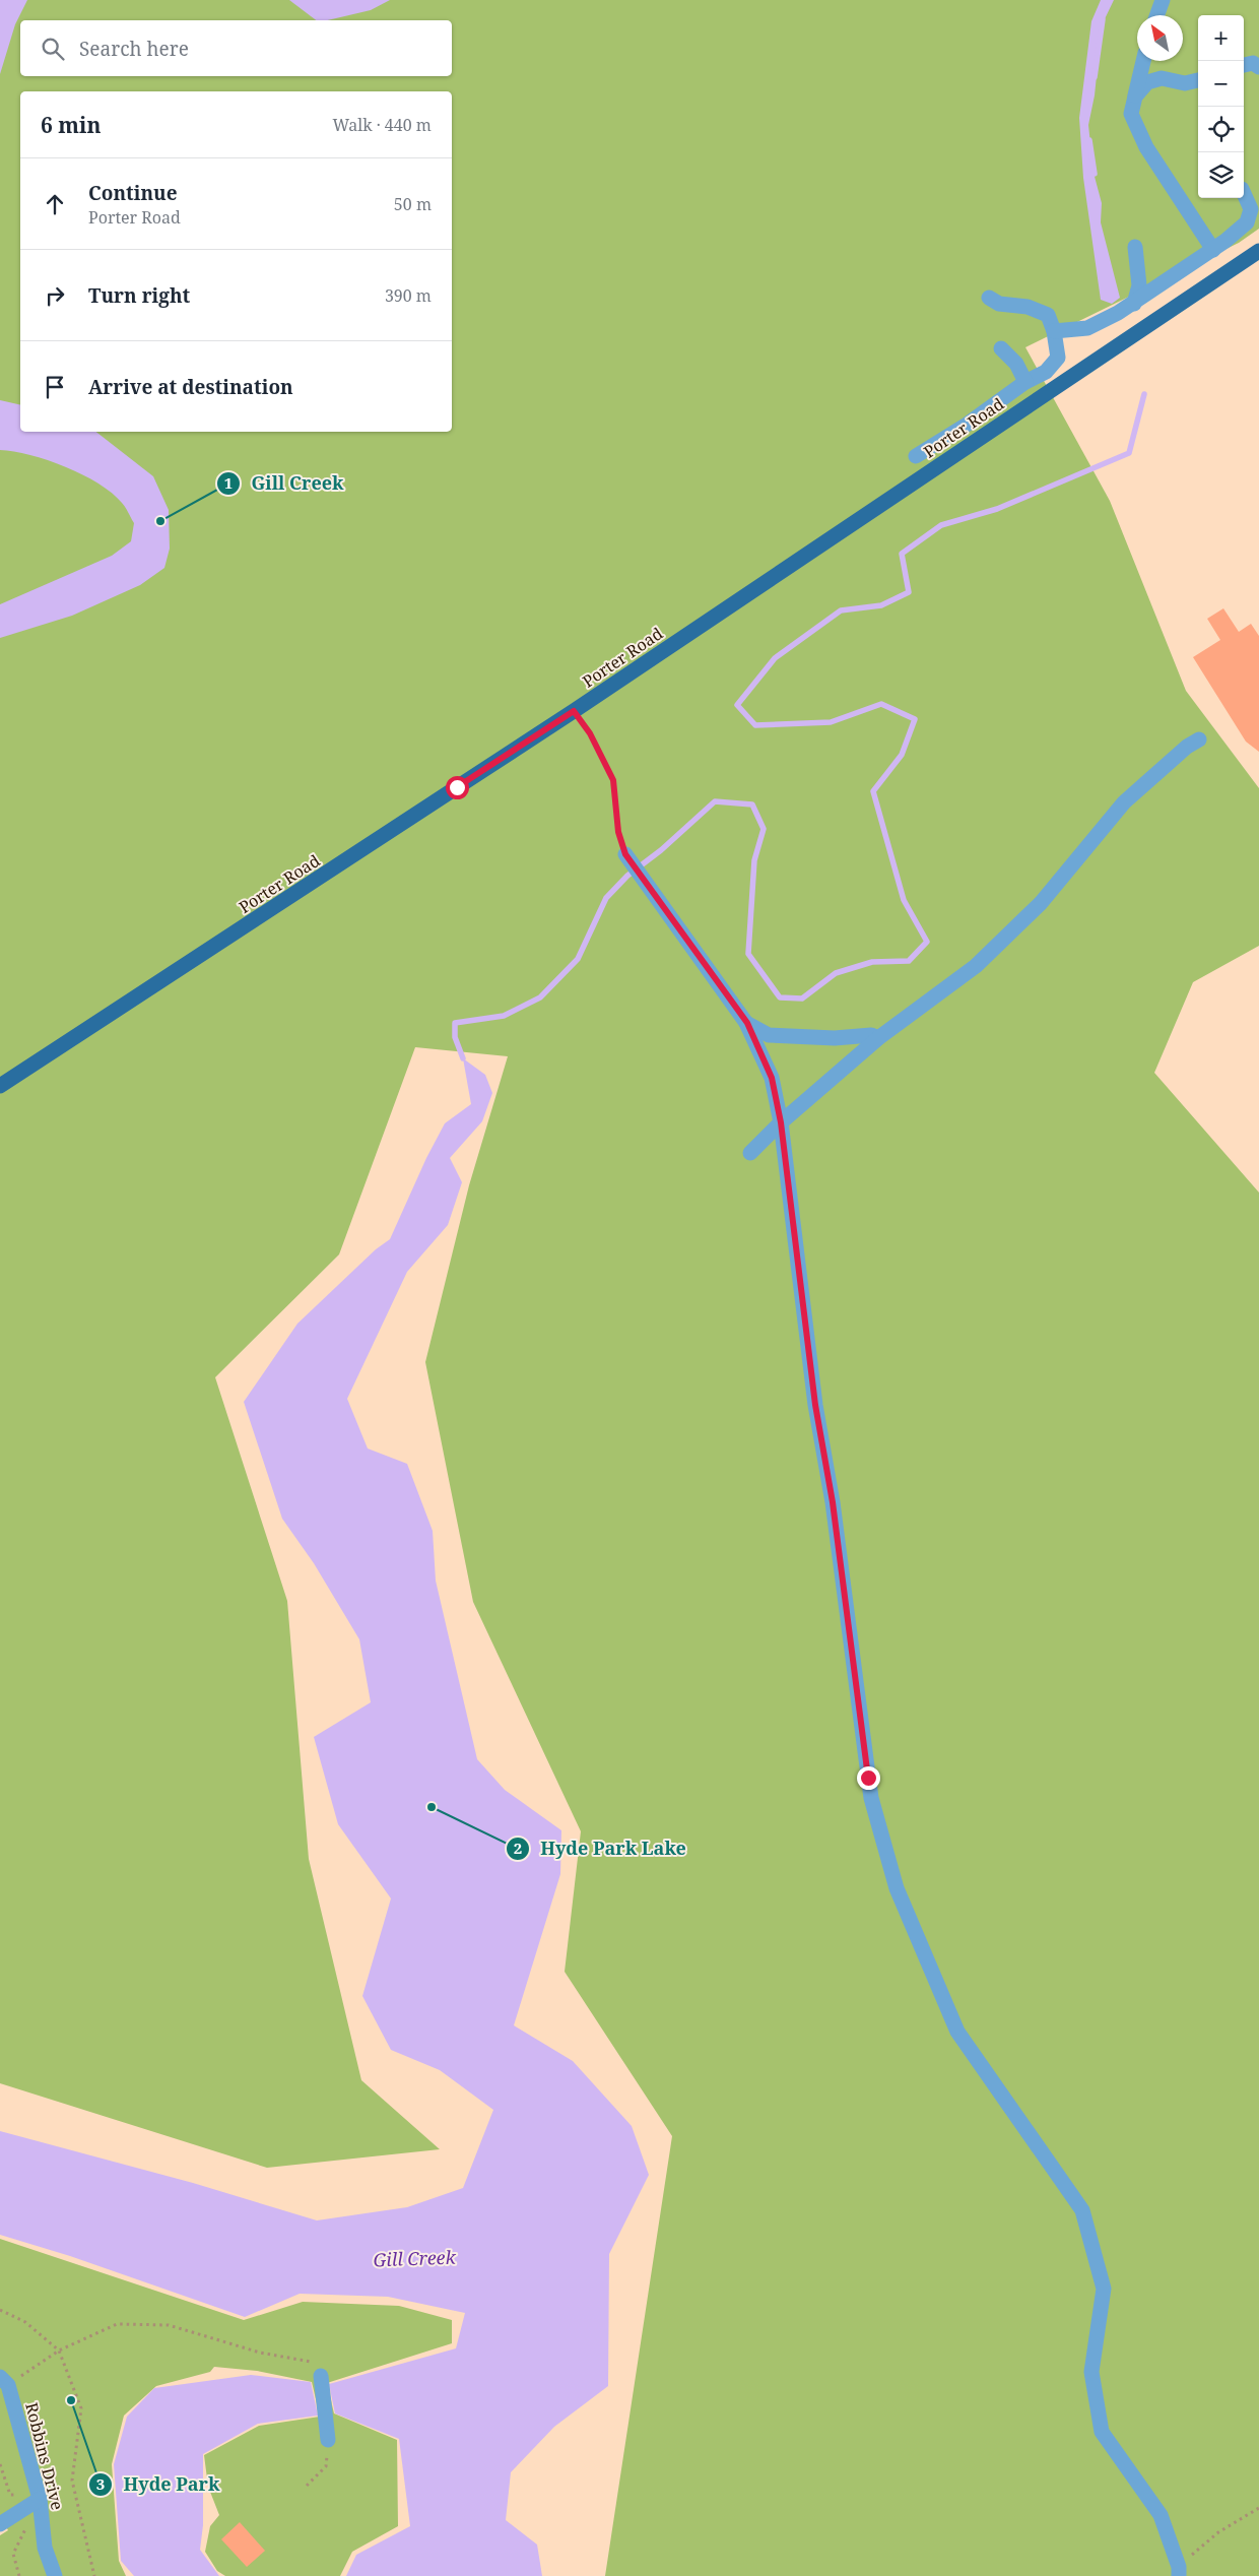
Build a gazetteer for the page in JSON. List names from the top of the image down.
{
  "streets": {
    "main road": ["Porter Road"],
    "street": ["Robbins Drive"]
  },
  "water": ["Gill Creek"],
  "places": ["Gill Creek", "Hyde Park Lake", "Hyde Park"],
  "north": "top left",
  "page": {
    "map_buttons": ["+", "−"],
    "search": "Search here",
    "heading": ["6 min", "Walk · 440 m"],
    "list": [
      ["Continue", "Porter Road", "50 m"],
      ["Turn right", "390 m"],
      "Arrive at destination"
    ]
  }
}
